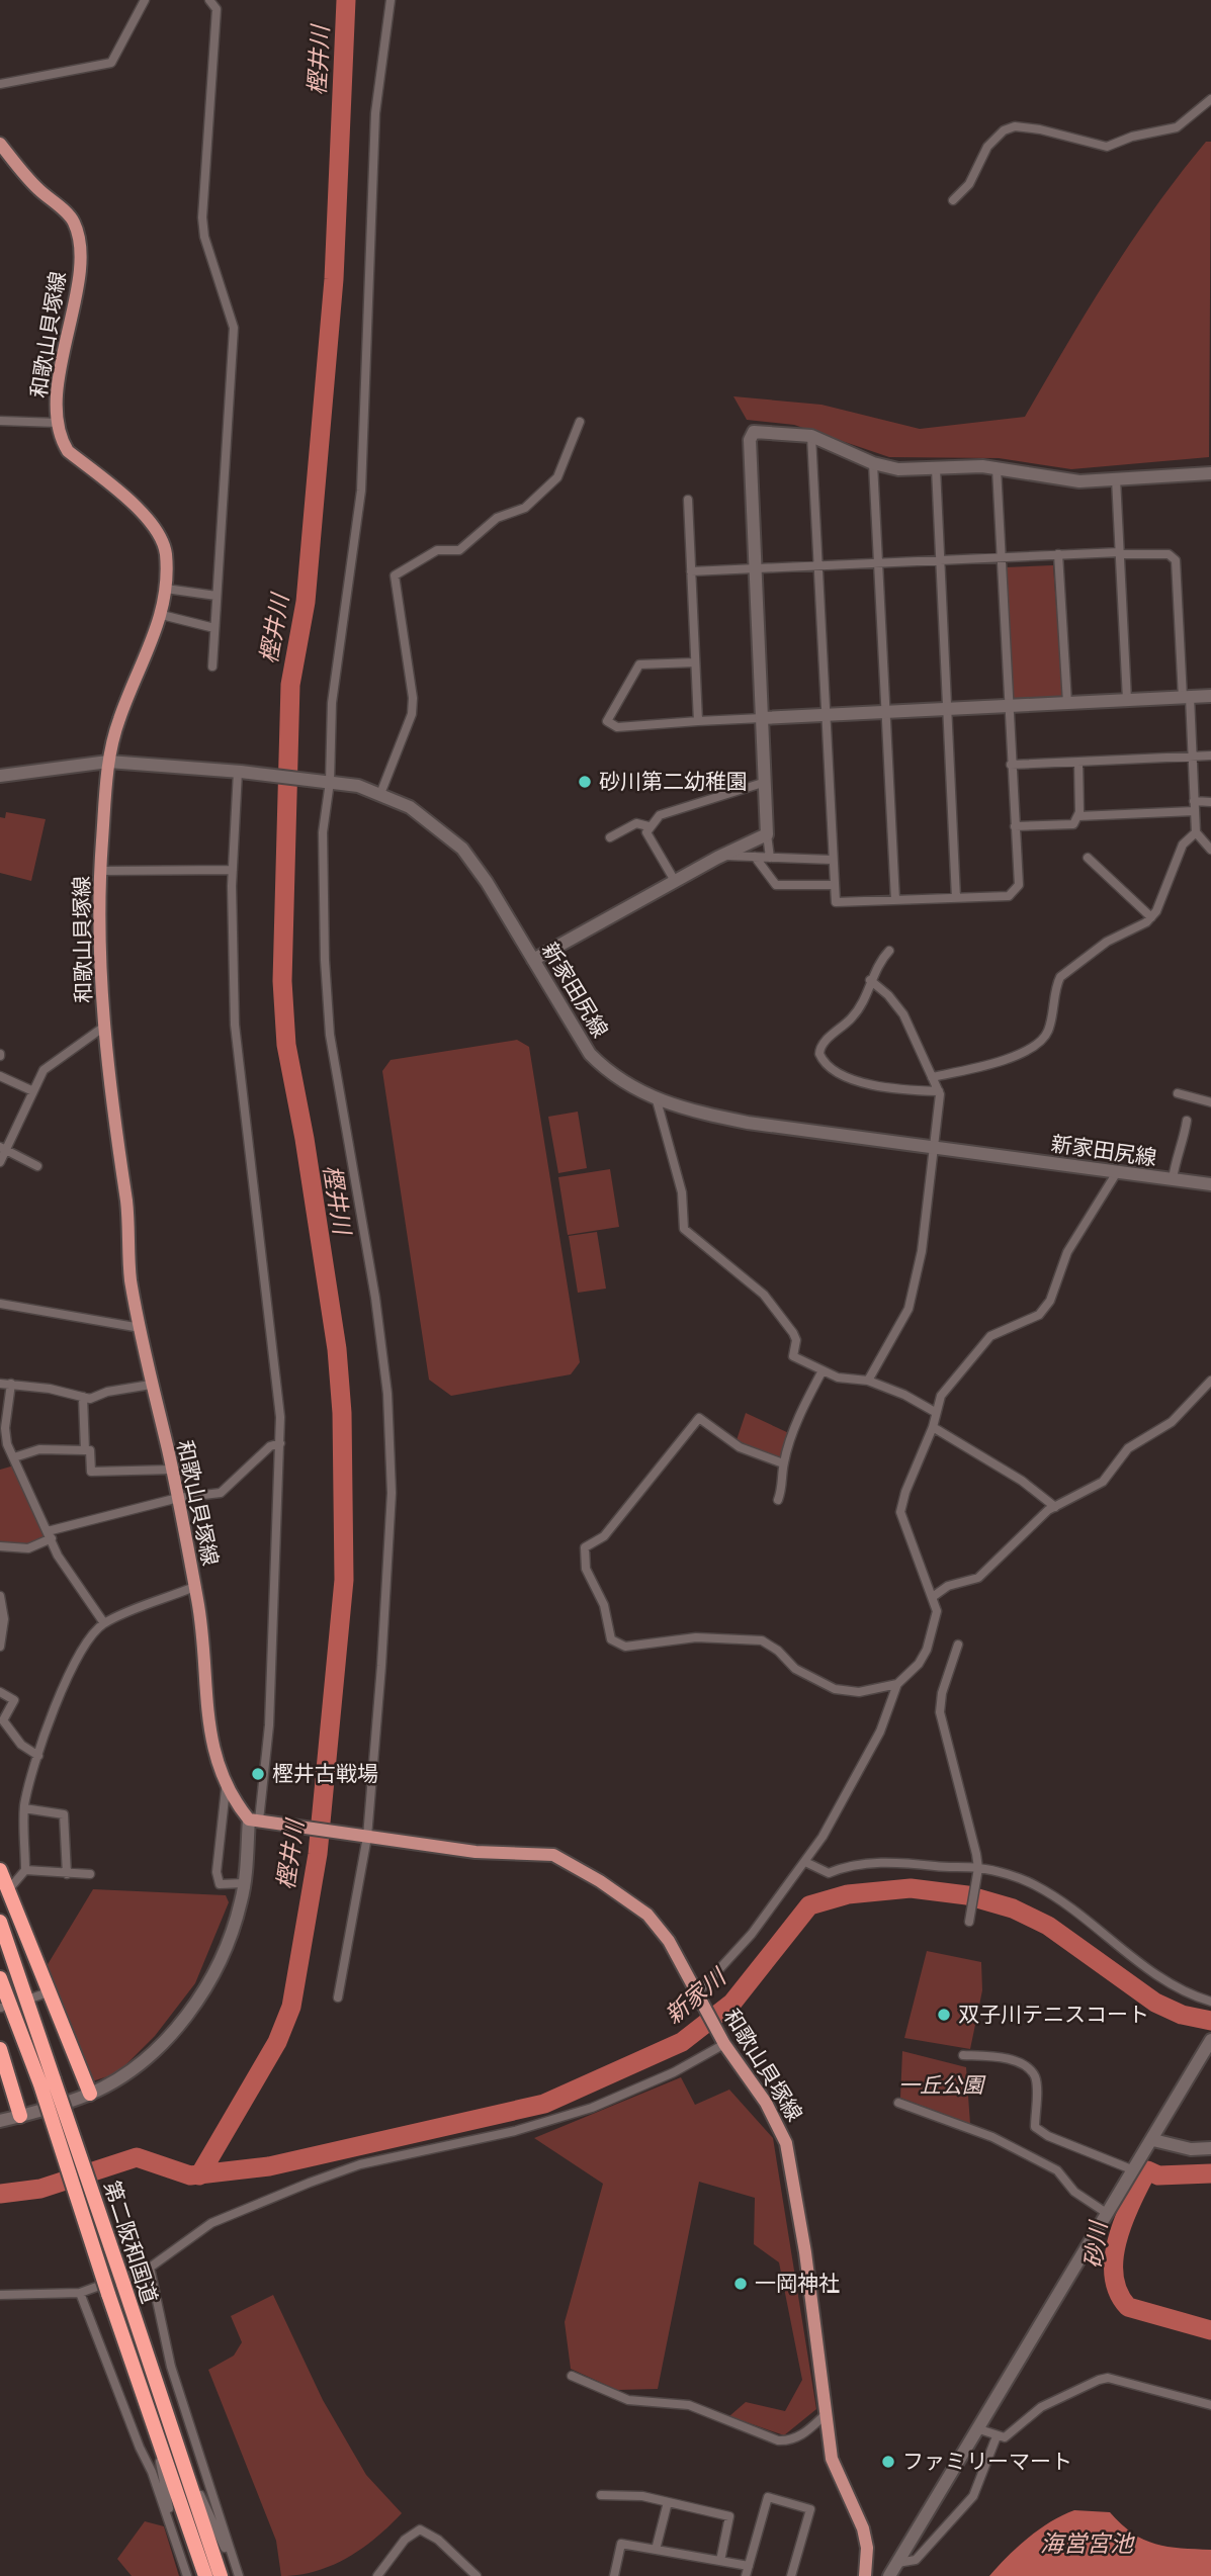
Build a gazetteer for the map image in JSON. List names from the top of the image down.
{
  "streets": {
    "highway": ["第二阪和国道"],
    "main road": ["和歌山貝塚線"],
    "street": ["新家田尻線"]
  },
  "crossings": [
    ["和歌山貝塚線", "新家田尻線"]
  ],
  "water": [
    "樫井川",
    "新家川",
    "砂川",
    "海営宮池"
  ],
  "parks": ["一丘公園"],
  "places": [
    "砂川第二幼稚園",
    "樫井古戦場",
    "双子川テニスコート",
    "一岡神社",
    "ファミリーマート"
  ]
}
